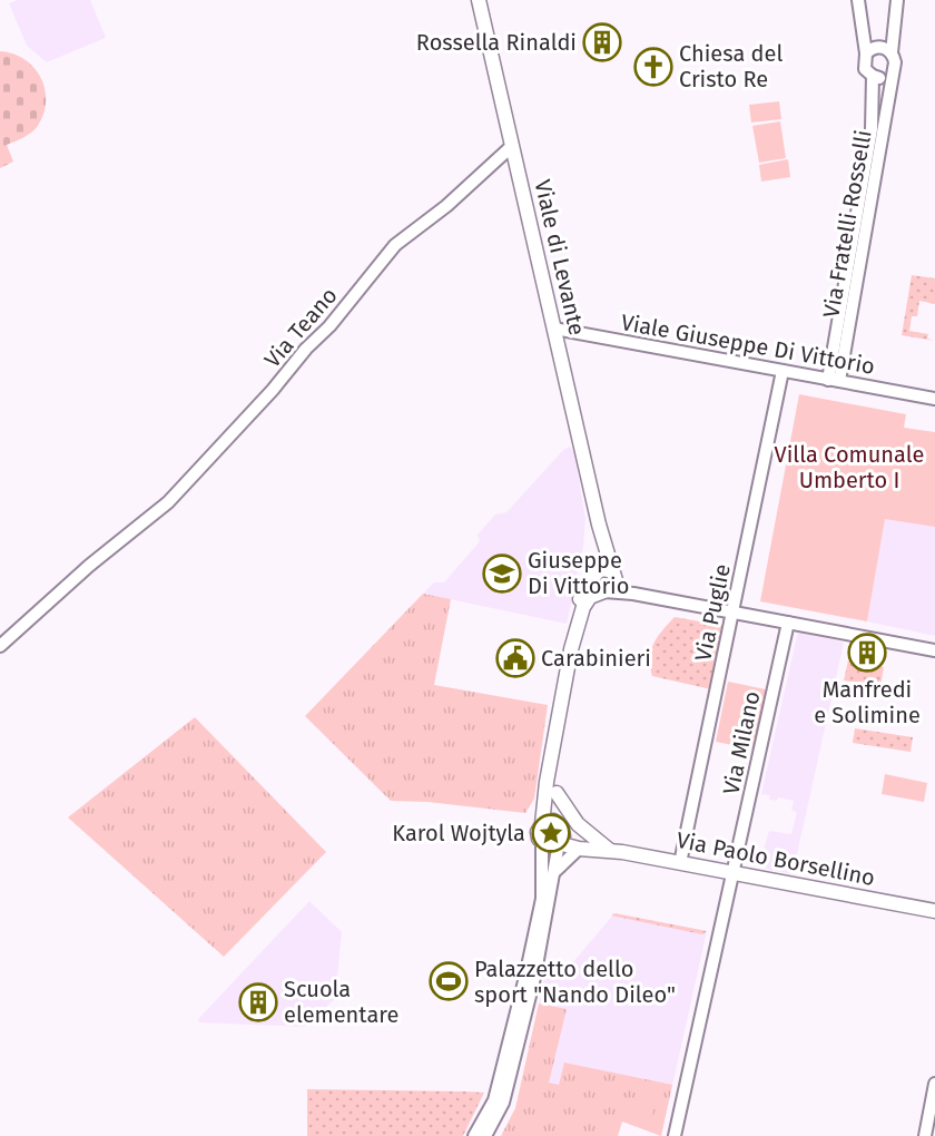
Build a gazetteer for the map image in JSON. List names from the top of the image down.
{
  "streets": {
    "main road": ["Viale di Levante", "Via Paolo Borsellino"],
    "street": [
      "Via Fratelli Rosselli",
      "Via Teano",
      "Viale Giuseppe Di Vittorio",
      "Via Puglie",
      "Via Milano"
    ]
  },
  "crossings": [
    ["Via Fratelli Rosselli", "Viale Giuseppe Di Vittorio"],
    ["Viale di Levante", "Via Teano"],
    ["Viale di Levante", "Viale Giuseppe Di Vittorio"],
    ["Viale Giuseppe Di Vittorio", "Via Puglie"],
    ["Via Puglie", "Via Paolo Borsellino"],
    ["Via Milano", "Via Paolo Borsellino"]
  ],
  "parks": ["Villa Comunale Umberto I"],
  "places": {
    "building": ["Rossella Rinaldi", "Manfredi e Solimine", "Scuola elementare"],
    "church": ["Chiesa del Cristo Re"],
    "school or university": ["Giuseppe Di Vittorio"],
    "public building": ["Carabinieri"],
    "place": ["Karol Wojtyla"],
    "sports": ["Palazzetto dello sport \"Nando Dileo\""]
  }
}
